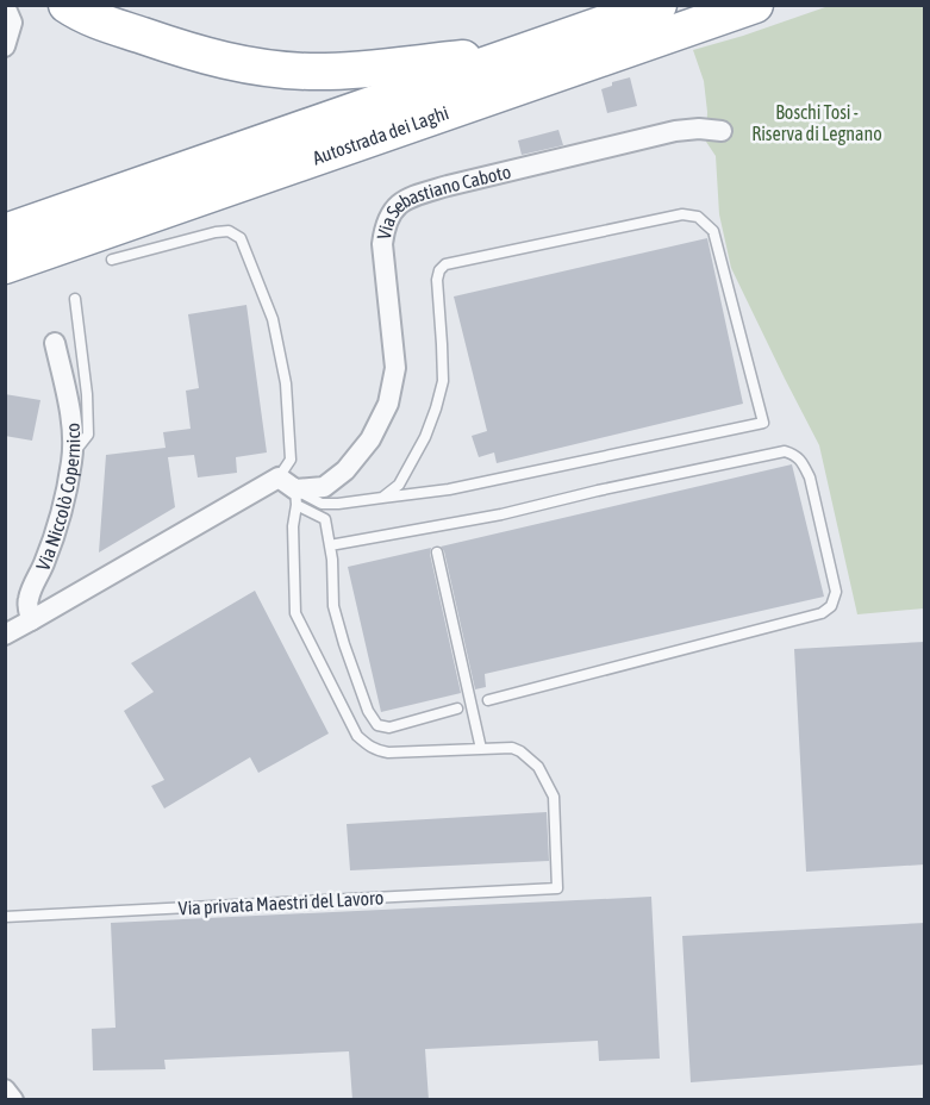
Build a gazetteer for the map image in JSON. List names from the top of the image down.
{
  "streets": {
    "highway": ["Autostrada dei Laghi"],
    "street": ["Via Sebastiano Caboto", "Via Niccolò Copernico"],
    "lane": ["Via privata Maestri del Lavoro"]
  },
  "crossings": [
    ["Via Sebastiano Caboto", "Via Niccolò Copernico"]
  ],
  "parks": ["Boschi Tosi - Riserva di Legnano"]
}
